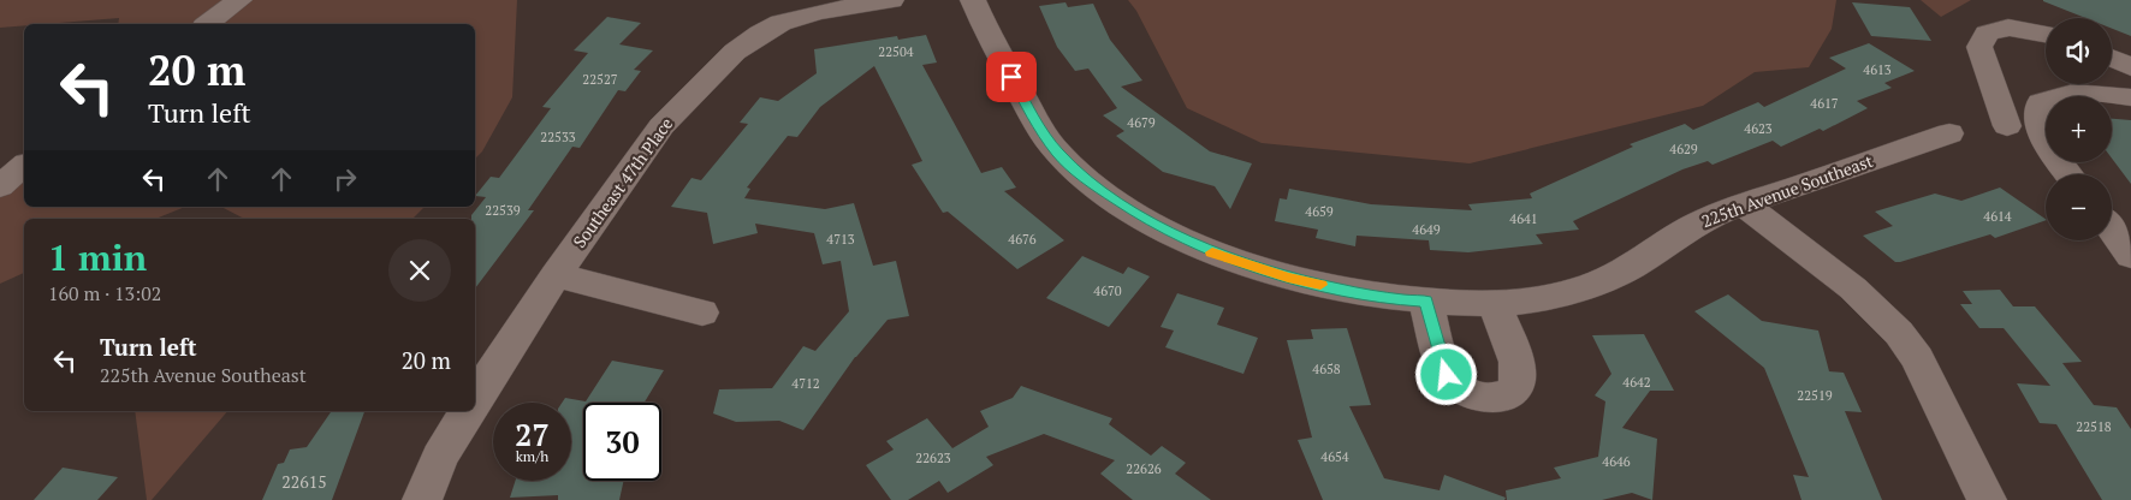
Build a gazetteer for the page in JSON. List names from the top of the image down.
{
  "streets": {
    "street": ["Southeast 47th Place", "225th Avenue Southeast"]
  },
  "house_numbers": [
    "22504",
    "4613",
    "22527",
    "4617",
    "4679",
    "4623",
    "22533",
    "4629",
    "22539",
    "4659",
    "4614",
    "4641",
    "4649",
    "4713",
    "4676",
    "4670",
    "4658",
    "4642",
    "4712",
    "22519",
    "22518",
    "4654",
    "22623",
    "4646",
    "22626",
    "22615"
  ],
  "page": {
    "map_buttons": ["+", "−"],
    "turn": ["20 m", "Turn left"],
    "heading": ["1 min", "160 m · 13:02"],
    "list": [
      {
        "name": "Turn left",
        "note": "225th Avenue Southeast",
        "value": "20 m"
      }
    ],
    "speed": "27 km/h",
    "limit": "30"
  }
}
